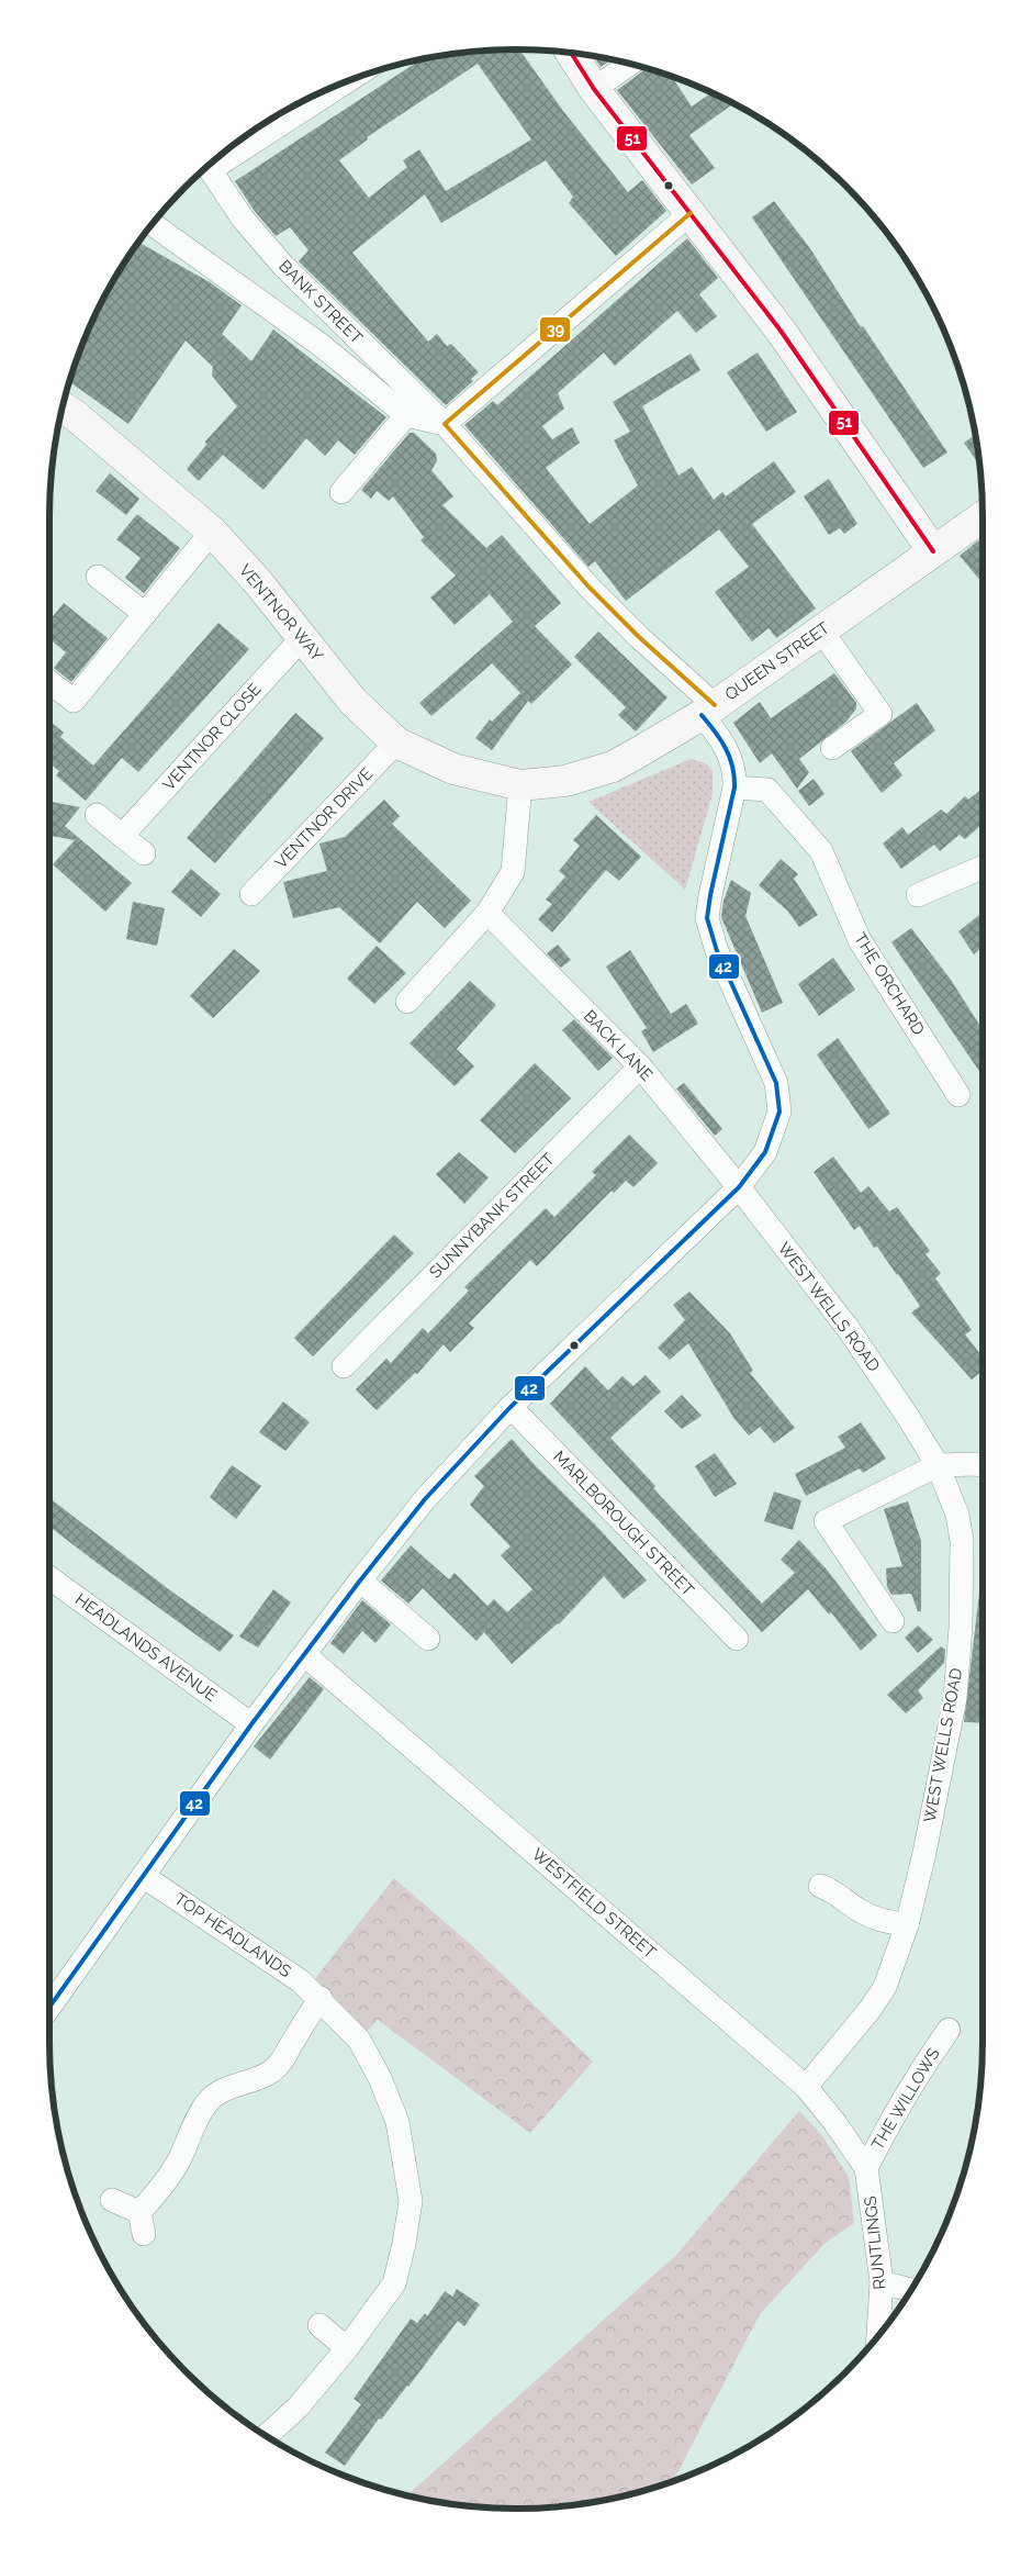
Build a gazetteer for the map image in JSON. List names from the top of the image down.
{
  "streets": {
    "street": [
      "BANK STREET",
      "VENTNOR WAY",
      "QUEEN STREET",
      "VENTNOR CLOSE",
      "VENTNOR DRIVE",
      "THE ORCHARD",
      "BACK LANE",
      "SUNNYBANK STREET",
      "WEST WELLS ROAD",
      "MARLBOROUGH STREET",
      "HEADLANDS AVENUE",
      "WESTFIELD STREET",
      "TOP HEADLANDS",
      "THE WILLOWS",
      "RUNTLINGS"
    ]
  },
  "crossings": [
    ["BANK STREET", "QUEEN STREET"],
    ["VENTNOR WAY", "QUEEN STREET"],
    ["VENTNOR WAY", "VENTNOR CLOSE"],
    ["VENTNOR WAY", "VENTNOR DRIVE"],
    ["BACK LANE", "SUNNYBANK STREET"],
    ["BACK LANE", "WEST WELLS ROAD"],
    ["WEST WELLS ROAD", "WESTFIELD STREET"],
    ["WESTFIELD STREET", "THE WILLOWS"],
    ["WESTFIELD STREET", "RUNTLINGS"],
    ["THE WILLOWS", "RUNTLINGS"]
  ],
  "lines": ["transit line 51", "transit line 39", "transit line 42"]
}
